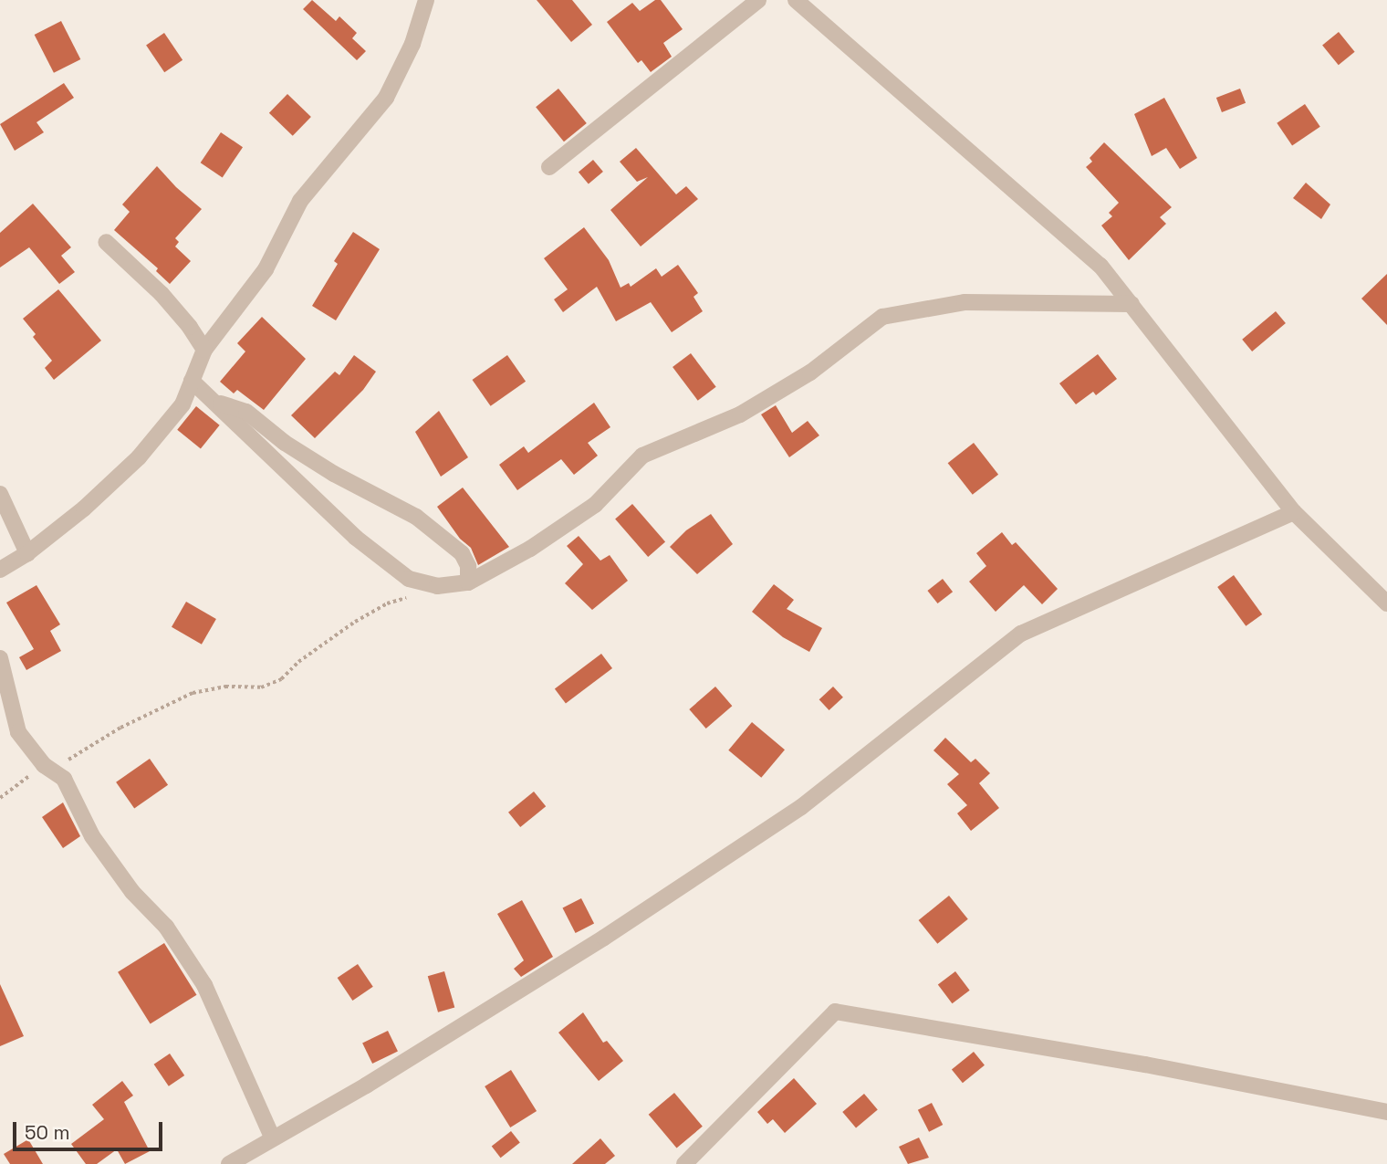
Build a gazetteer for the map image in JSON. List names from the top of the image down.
{
  "scale_bar": "50 m"
}
